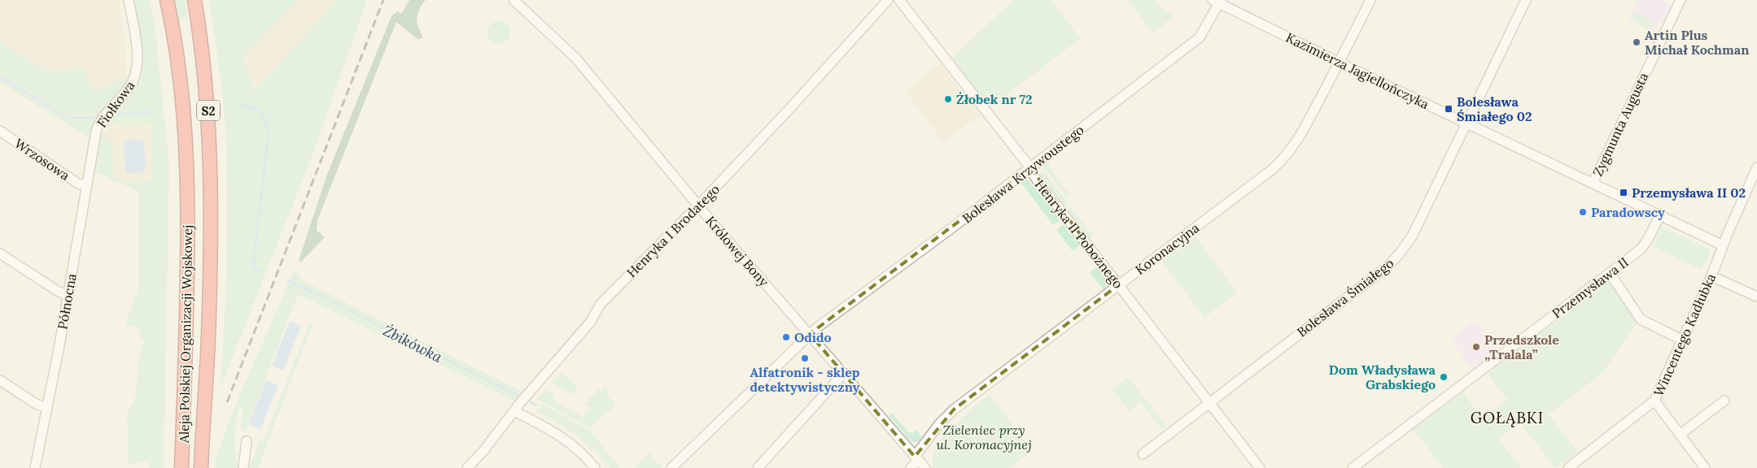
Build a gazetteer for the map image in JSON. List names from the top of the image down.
{
  "streets": {
    "highway": ["S2", "Aleja Polskiej Organizacji Wojskowej"],
    "street": [
      "Kazimierza Jagiellończyka",
      "Fiołkowa",
      "Zygmunta Augusta",
      "Wrzosowa",
      "Bolesława Krzywoustego",
      "Henryka I Brodatego",
      "Henryka II Pobożnego",
      "Koronacyjna",
      "Królowej Bony",
      "Przemysława II",
      "Bolesława Śmiałego",
      "Północna",
      "Wincentego Kadłubka"
    ]
  },
  "crossings": [
    ["Kazimierza Jagiellończyka", "Zygmunta Augusta"],
    ["Kazimierza Jagiellończyka", "Bolesława Krzywoustego"],
    ["Kazimierza Jagiellończyka", "Koronacyjna"],
    ["Kazimierza Jagiellończyka", "Przemysława II"],
    ["Kazimierza Jagiellończyka", "Bolesława Śmiałego"],
    ["Kazimierza Jagiellończyka", "Wincentego Kadłubka"],
    ["Fiołkowa", "Północna"],
    ["Wrzosowa", "Północna"],
    ["Bolesława Krzywoustego", "Henryka II Pobożnego"],
    ["Bolesława Krzywoustego", "Królowej Bony"],
    ["Henryka I Brodatego", "Królowej Bony"],
    ["Henryka II Pobożnego", "Koronacyjna"],
    ["Henryka II Pobożnego", "Bolesława Śmiałego"],
    ["Koronacyjna", "Królowej Bony"]
  ],
  "districts": ["GOŁĄBKI"],
  "water": ["Żbikówka"],
  "parks": ["Zieleniec przy ul. Koronacyjnej"],
  "places": {
    "other": [
      "Artin Plus Michał Kochman",
      "Żłobek nr 72",
      "Paradowscy",
      "Odido",
      "Przedszkole „Tralala”",
      "Alfatronik - sklep detektywistyczny",
      "Dom Władysława Grabskiego"
    ],
    "transit": ["Bolesława Śmiałego 02", "Przemysława II 02"]
  }
}
